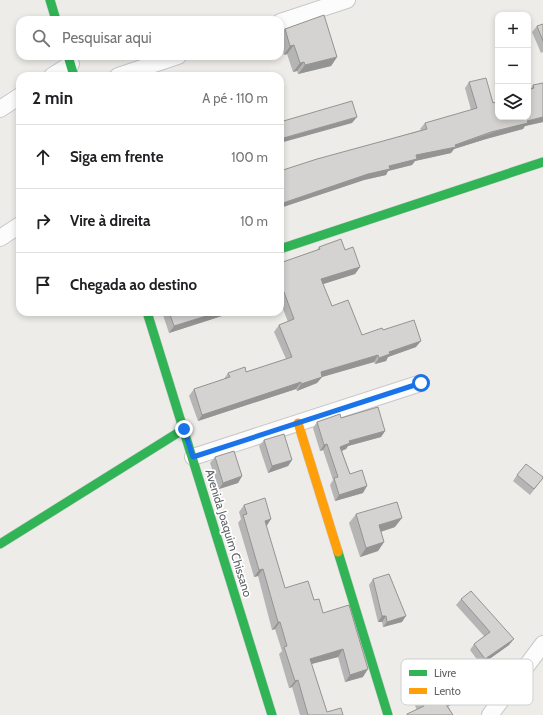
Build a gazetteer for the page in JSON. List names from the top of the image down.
{
  "streets": {
    "street": ["Avenida Joaquim Chissano"]
  },
  "legend": ["Livre", "Lento"],
  "page": {
    "map_buttons": ["+", "−"],
    "search": "Pesquisar aqui",
    "heading": ["2 min", "A pé · 110 m"],
    "list": [
      ["Siga em frente", "100 m"],
      ["Vire à direita", "10 m"],
      "Chegada ao destino"
    ]
  }
}
